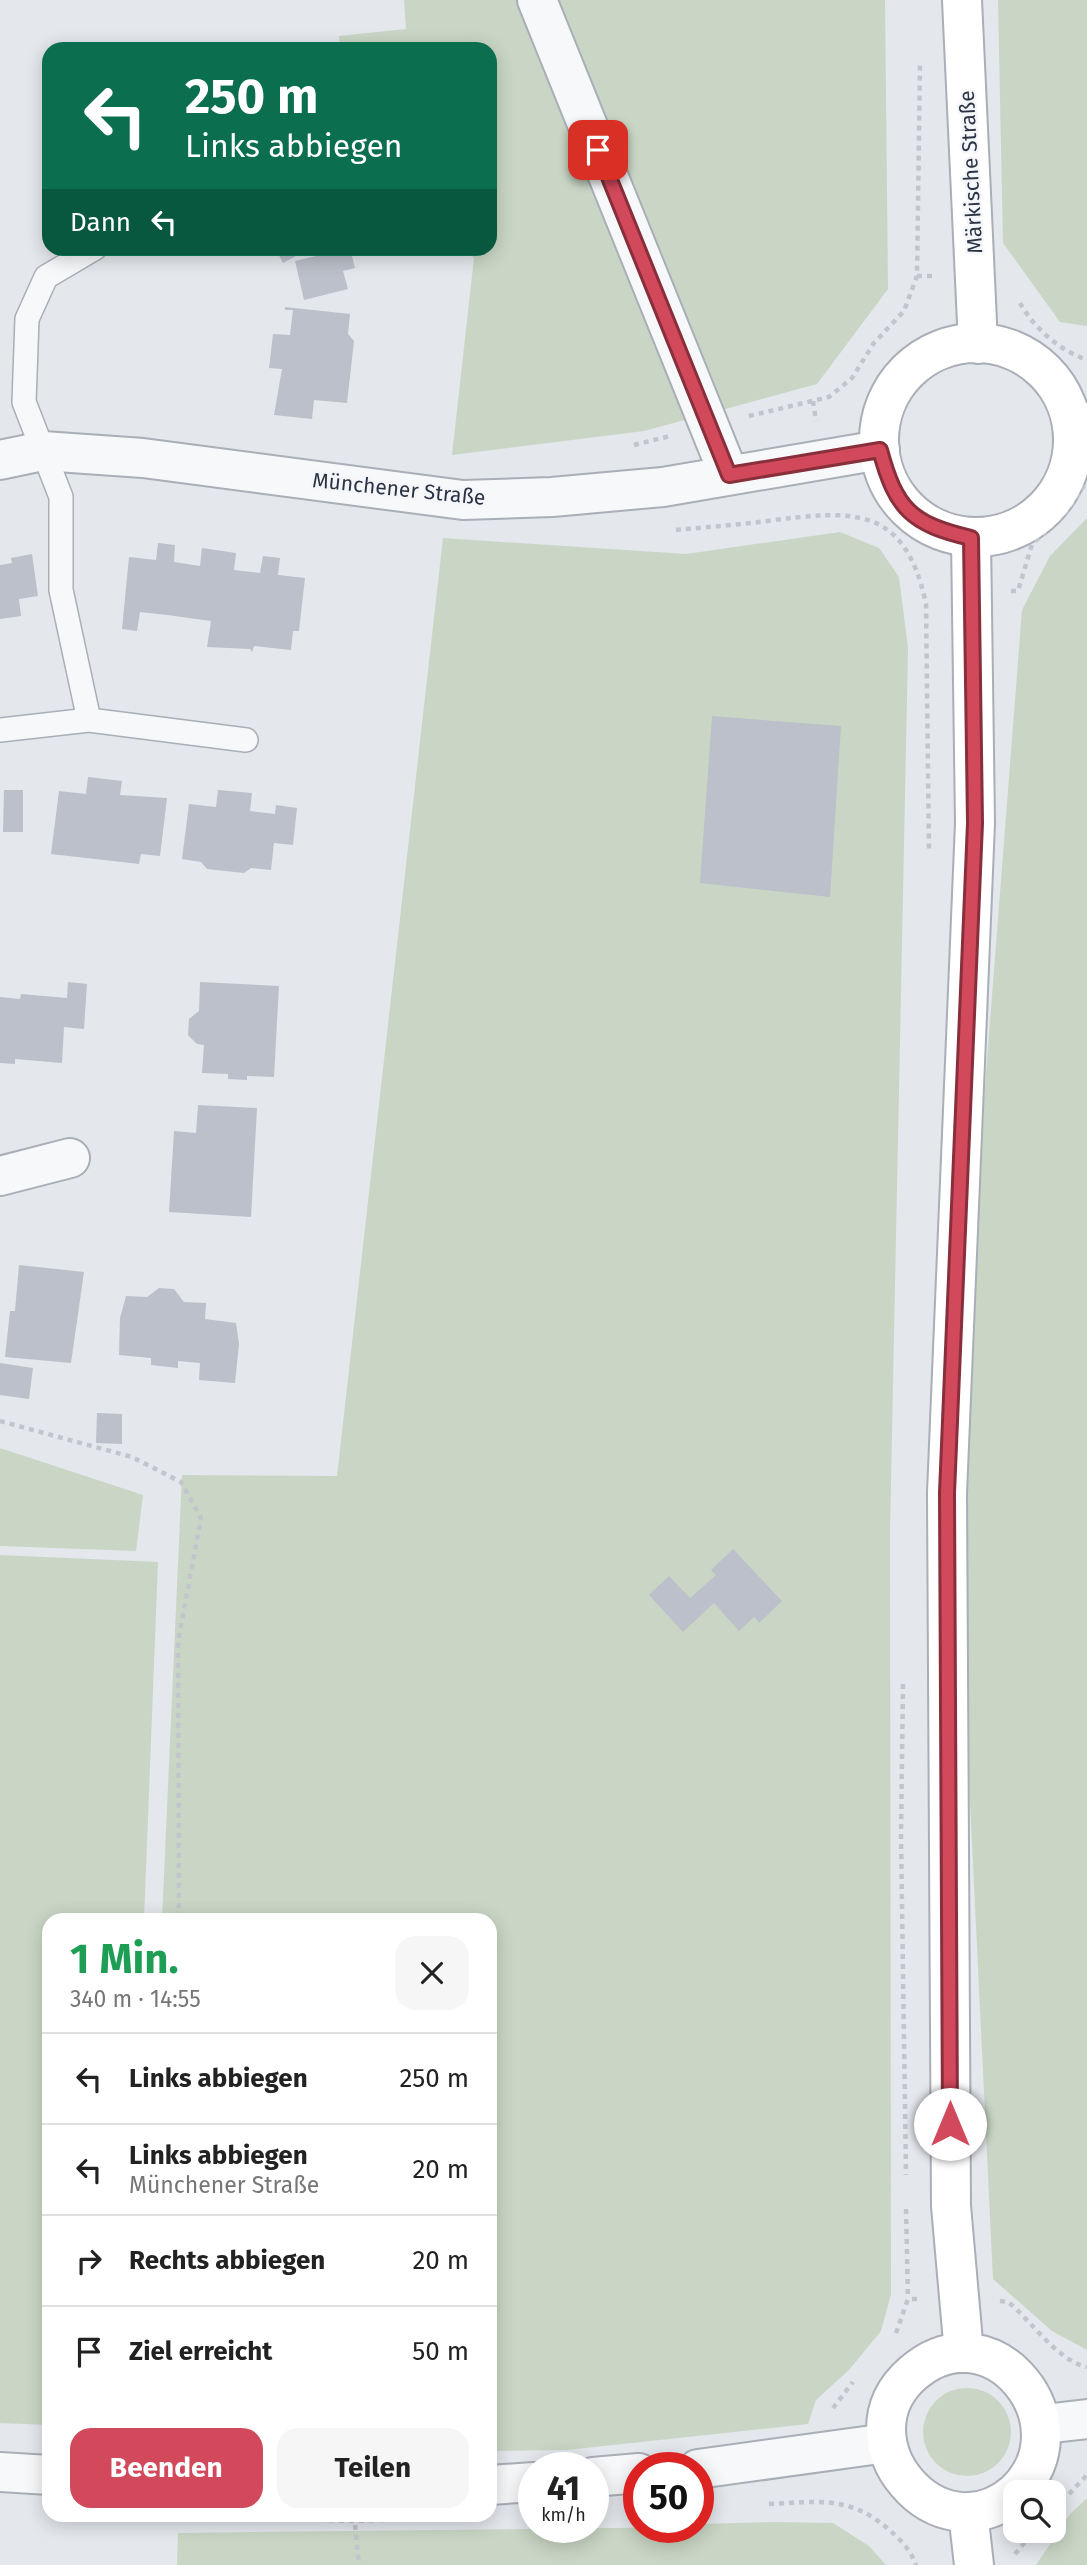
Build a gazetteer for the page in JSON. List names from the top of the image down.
{
  "streets": {
    "main road": ["Märkische Straße"],
    "street": ["Münchener Straße"]
  },
  "crossings": [
    ["Märkische Straße", "Münchener Straße"]
  ],
  "page": {
    "turn": ["250 m", "Links abbiegen"],
    "then": "Dann",
    "heading": ["1 Min.", "340 m · 14:55"],
    "list": [
      {
        "name": "Links abbiegen",
        "value": "250 m"
      },
      {
        "name": "Links abbiegen",
        "note": "Münchener Straße",
        "value": "20 m"
      },
      {
        "name": "Rechts abbiegen",
        "value": "20 m"
      },
      {
        "name": "Ziel erreicht",
        "value": "50 m"
      }
    ],
    "buttons": ["Beenden", "Teilen"],
    "speed": "41 km/h",
    "limit": "50"
  }
}
